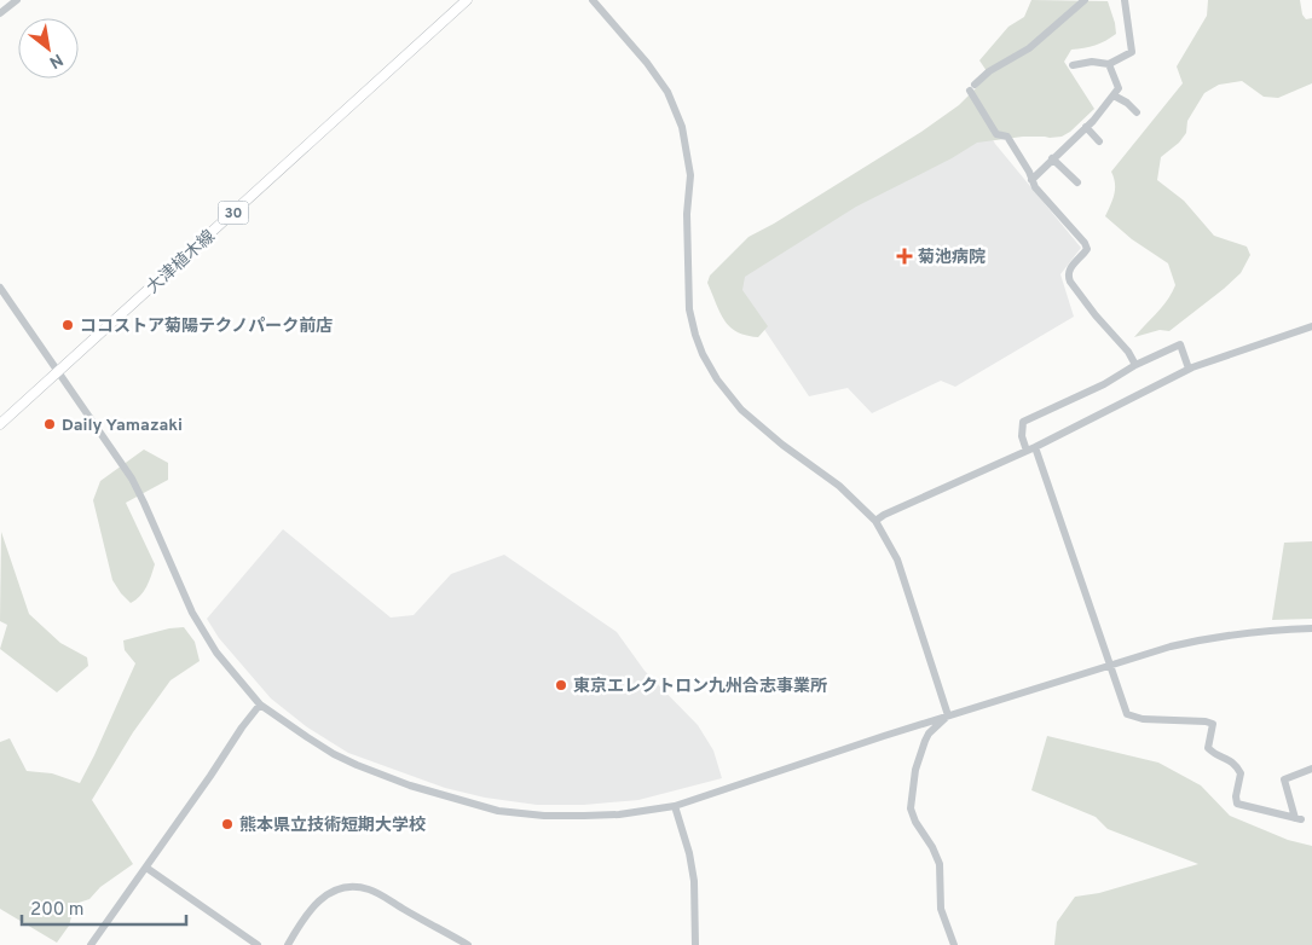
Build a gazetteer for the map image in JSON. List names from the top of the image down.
{
  "streets": {
    "main road": ["30", "大津植木線"]
  },
  "places": {
    "health": ["菊池病院"],
    "other": [
      "ココストア菊陽テクノパーク前店",
      "Daily Yamazaki",
      "東京エレクトロン九州合志事業所",
      "熊本県立技術短期大学校"
    ]
  },
  "scale_bar": "200 m",
  "north": "bottom right"
}
